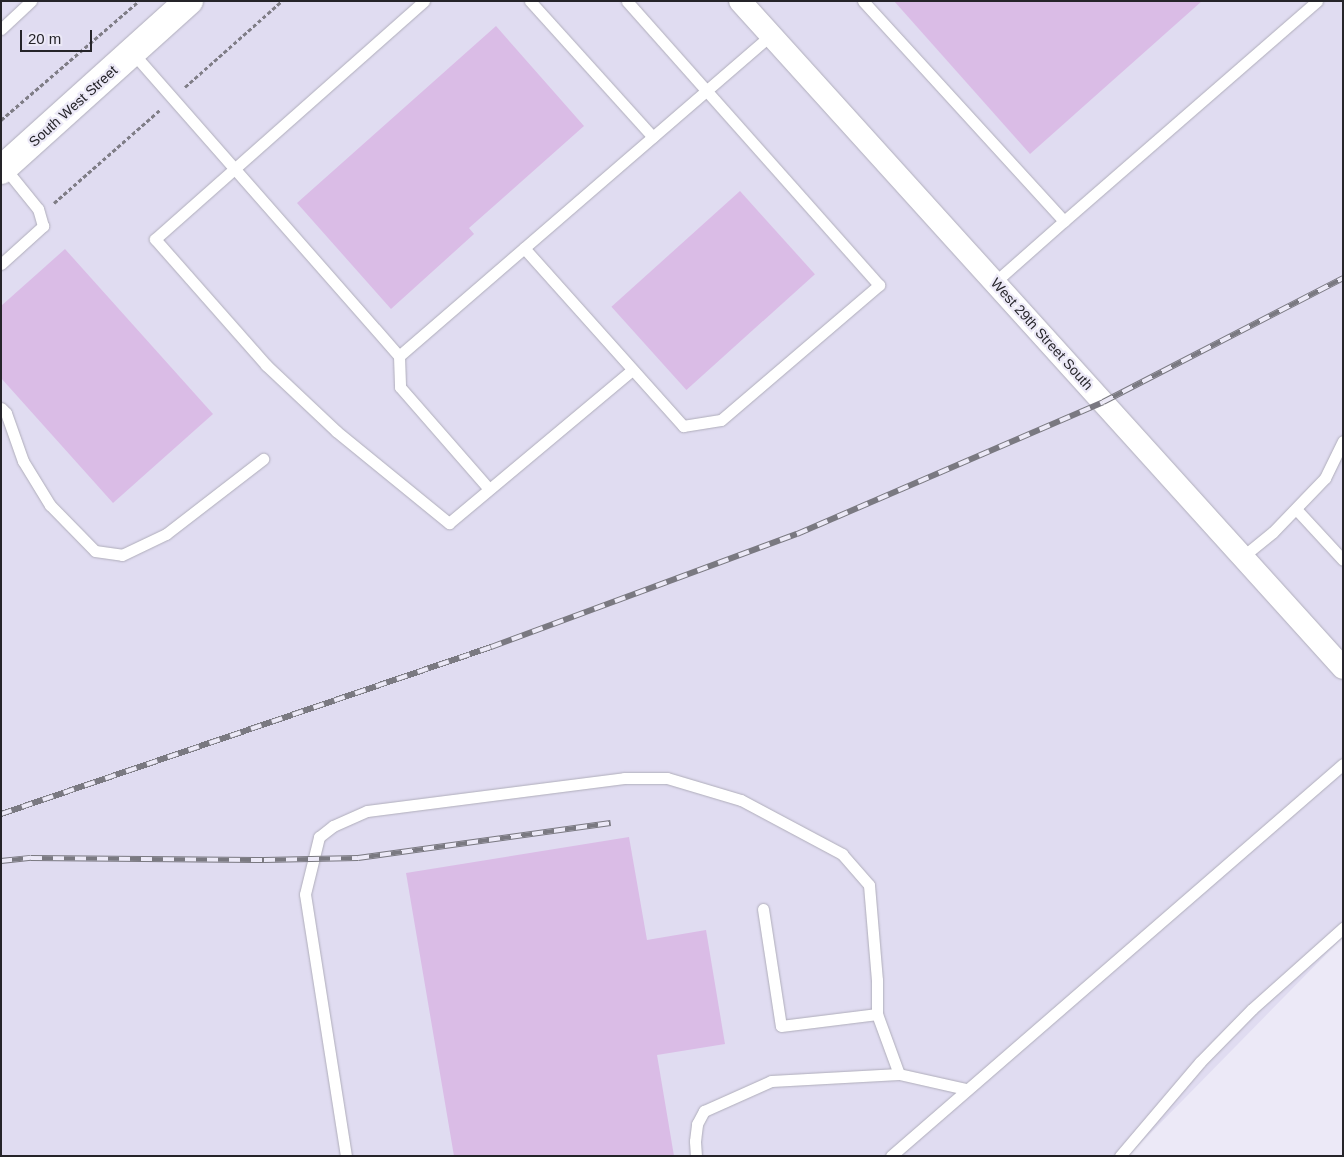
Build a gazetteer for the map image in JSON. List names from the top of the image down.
{
  "streets": {
    "street": ["South West Street", "West 29th Street South"]
  },
  "scale_bar": "20 m"
}
